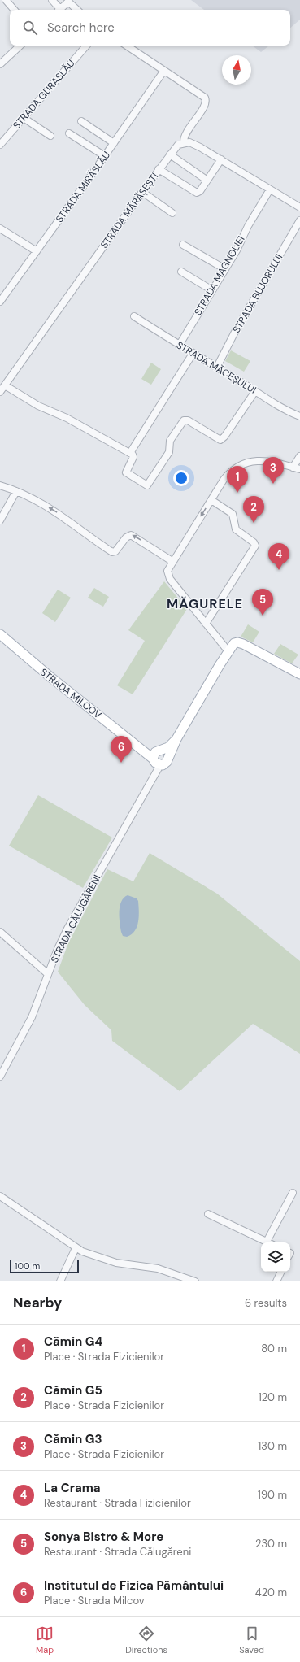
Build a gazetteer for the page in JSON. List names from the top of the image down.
{
  "streets": {
    "main road": ["STRADA MILCOV"],
    "street": [
      "STRADA GURASLĂU",
      "STRADA MIRĂSLĂU",
      "STRADA MĂRĂȘEȘTI",
      "STRADA MAGNOLIEI",
      "STRADA BUJORULUI",
      "STRADA MĂCEȘULUI",
      "STRADA CĂLUGĂRENI"
    ]
  },
  "crossings": [
    ["STRADA MAGNOLIEI", "STRADA MĂCEȘULUI"],
    ["STRADA BUJORULUI", "STRADA MĂCEȘULUI"],
    ["STRADA MILCOV", "STRADA CĂLUGĂRENI"]
  ],
  "districts": ["MĂGURELE"],
  "scale_bar": "100 m",
  "north": "top",
  "page": {
    "search": "Search here",
    "pins": [
      "3",
      "1",
      "2",
      "4",
      "5",
      "6"
    ],
    "scale": "100 m",
    "heading": ["Nearby", "6 results"],
    "list": [
      {
        "mark": "1",
        "name": "Cămin G4",
        "note": "Place · Strada Fizicienilor",
        "value": "80 m"
      },
      {
        "mark": "2",
        "name": "Cămin G5",
        "note": "Place · Strada Fizicienilor",
        "value": "120 m"
      },
      {
        "mark": "3",
        "name": "Cămin G3",
        "note": "Place · Strada Fizicienilor",
        "value": "130 m"
      },
      {
        "mark": "4",
        "name": "La Crama",
        "note": "Restaurant · Strada Fizicienilor",
        "value": "190 m"
      },
      {
        "mark": "5",
        "name": "Sonya Bistro & More",
        "note": "Restaurant · Strada Călugăreni",
        "value": "230 m"
      },
      {
        "mark": "6",
        "name": "Institutul de Fizica Pământului",
        "note": "Place · Strada Milcov",
        "value": "420 m"
      }
    ],
    "nav": ["Map", "Directions", "Saved"]
  }
}
